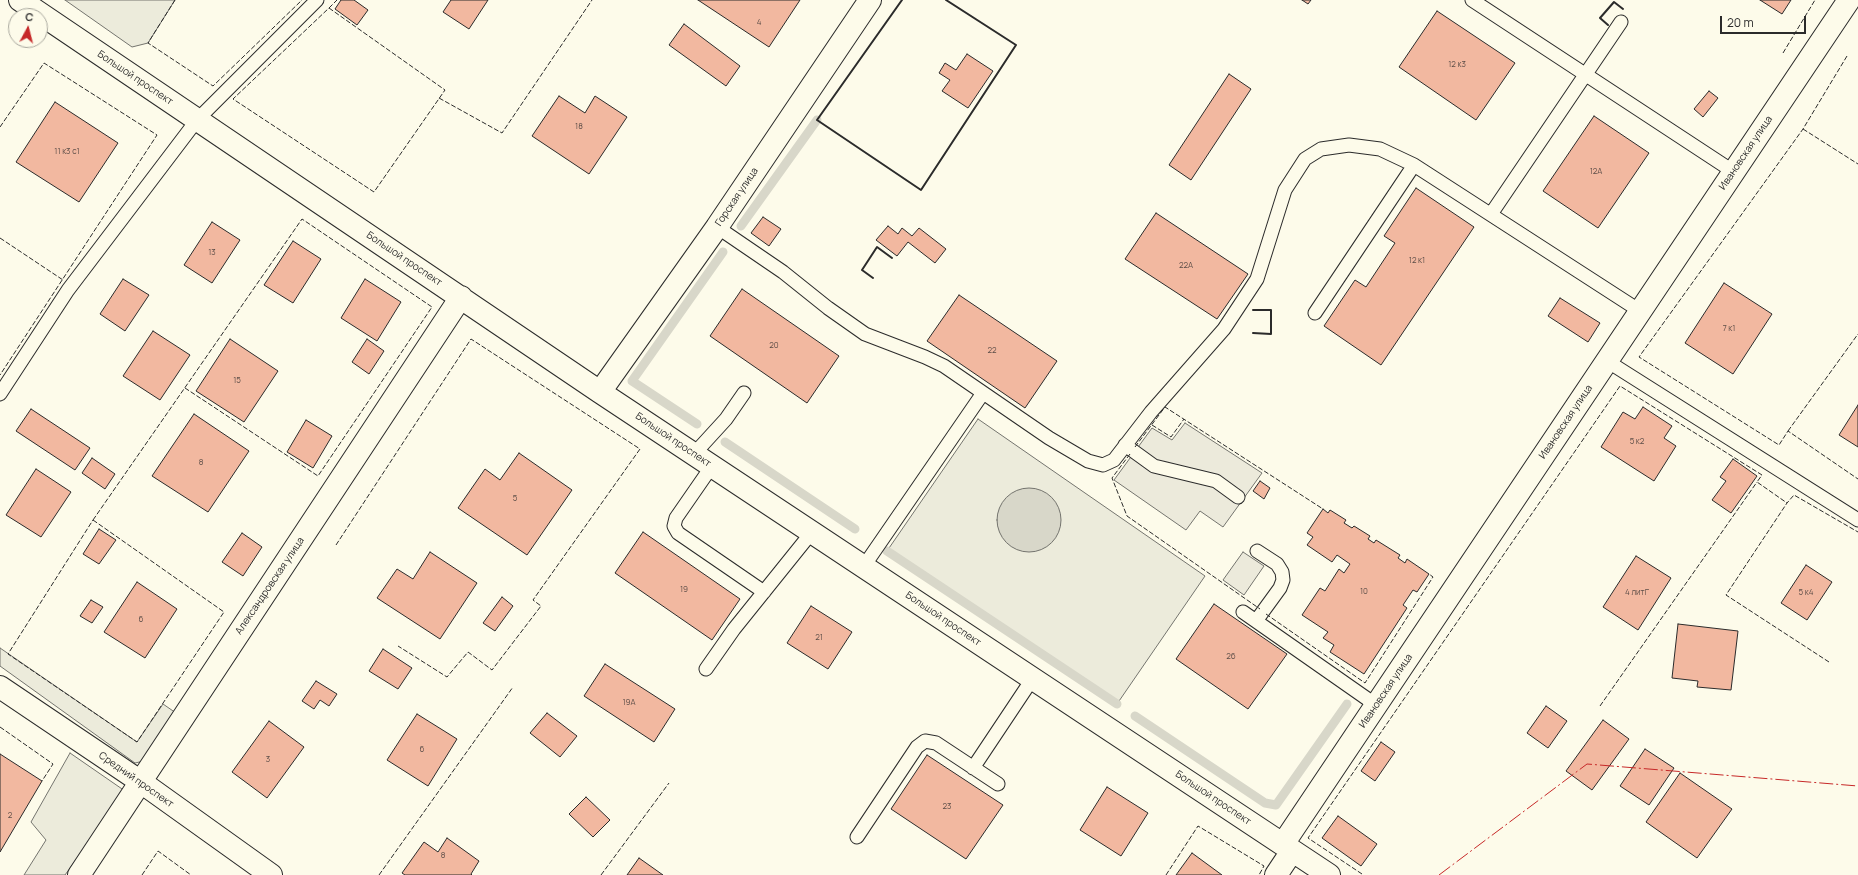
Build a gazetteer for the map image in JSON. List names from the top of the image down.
{
  "streets": {
    "street": [
      "Большой проспект",
      "Ивановская улица",
      "Горская улица",
      "Александровская улица",
      "Средний проспект"
    ]
  },
  "crossings": [
    ["Большой проспект", "Ивановская улица"],
    ["Большой проспект", "Горская улица"],
    ["Большой проспект", "Александровская улица"],
    ["Александровская улица", "Средний проспект"]
  ],
  "house_numbers": [
    "4",
    "12 к3",
    "18",
    "11 к3 с1",
    "12А",
    "13",
    "12 к1",
    "22А",
    "7 к1",
    "20",
    "22",
    "15",
    "5 к2",
    "8",
    "5",
    "19",
    "10",
    "4 литГ",
    "5 к4",
    "6",
    "21",
    "26",
    "19А",
    "6",
    "3",
    "23",
    "2",
    "8"
  ],
  "scale_bar": "20 m",
  "north": "top"
}
